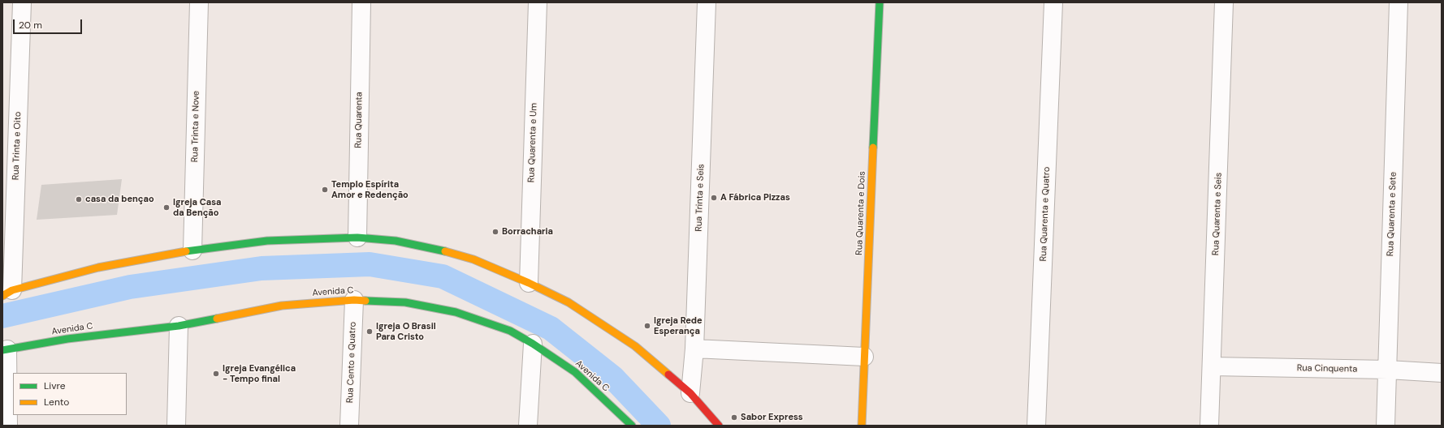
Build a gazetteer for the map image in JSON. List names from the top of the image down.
{
  "streets": {
    "main road": ["Rua Quarenta e Dois", "Avenida C"],
    "street": [
      "Rua Quarenta",
      "Rua Trinta e Nove",
      "Rua Quarenta e Um",
      "Rua Trinta e Oito",
      "Rua Trinta e Seis",
      "Rua Quarenta e Quatro",
      "Rua Quarenta e Seis",
      "Rua Quarenta e Sete",
      "Rua Cento e Quatro",
      "Rua Cinquenta"
    ]
  },
  "crossings": [
    ["Rua Quarenta e Seis", "Rua Cinquenta"],
    ["Rua Quarenta e Sete", "Rua Cinquenta"],
    ["Avenida C", "Rua Cento e Quatro"]
  ],
  "places": [
    "Templo Espírita Amor e Redenção",
    "A Fábrica Pizzas",
    "casa da bençao",
    "Igreja Casa da Benção",
    "Borracharia",
    "Igreja Rede Esperança",
    "Igreja O Brasil Para Cristo",
    "Igreja Evangélica - Tempo final",
    "Sabor Express"
  ],
  "legend": ["Livre", "Lento"],
  "scale_bar": "20 m"
}
